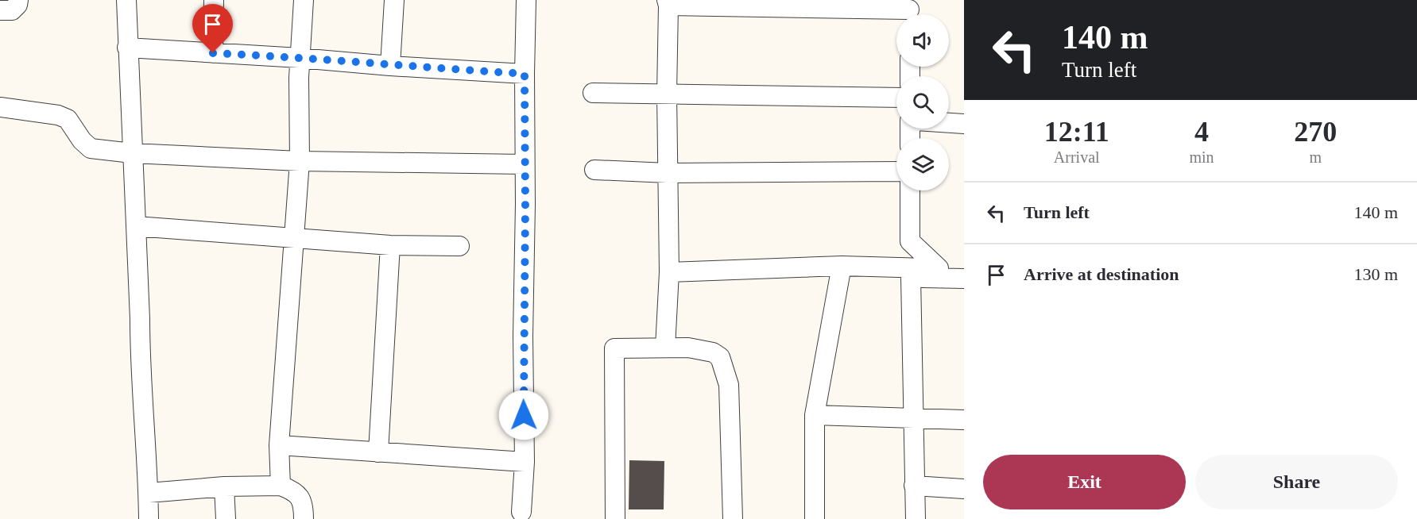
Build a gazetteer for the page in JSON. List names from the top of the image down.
{
  "page": {
    "turn": ["140 m", "Turn left"],
    "eta": [
      "12:11",
      "Arrival",
      "4",
      "min",
      "270",
      "m"
    ],
    "list": [
      {
        "name": "Turn left",
        "value": "140 m"
      },
      {
        "name": "Arrive at destination",
        "value": "130 m"
      }
    ],
    "buttons": ["Exit", "Share"]
  }
}
